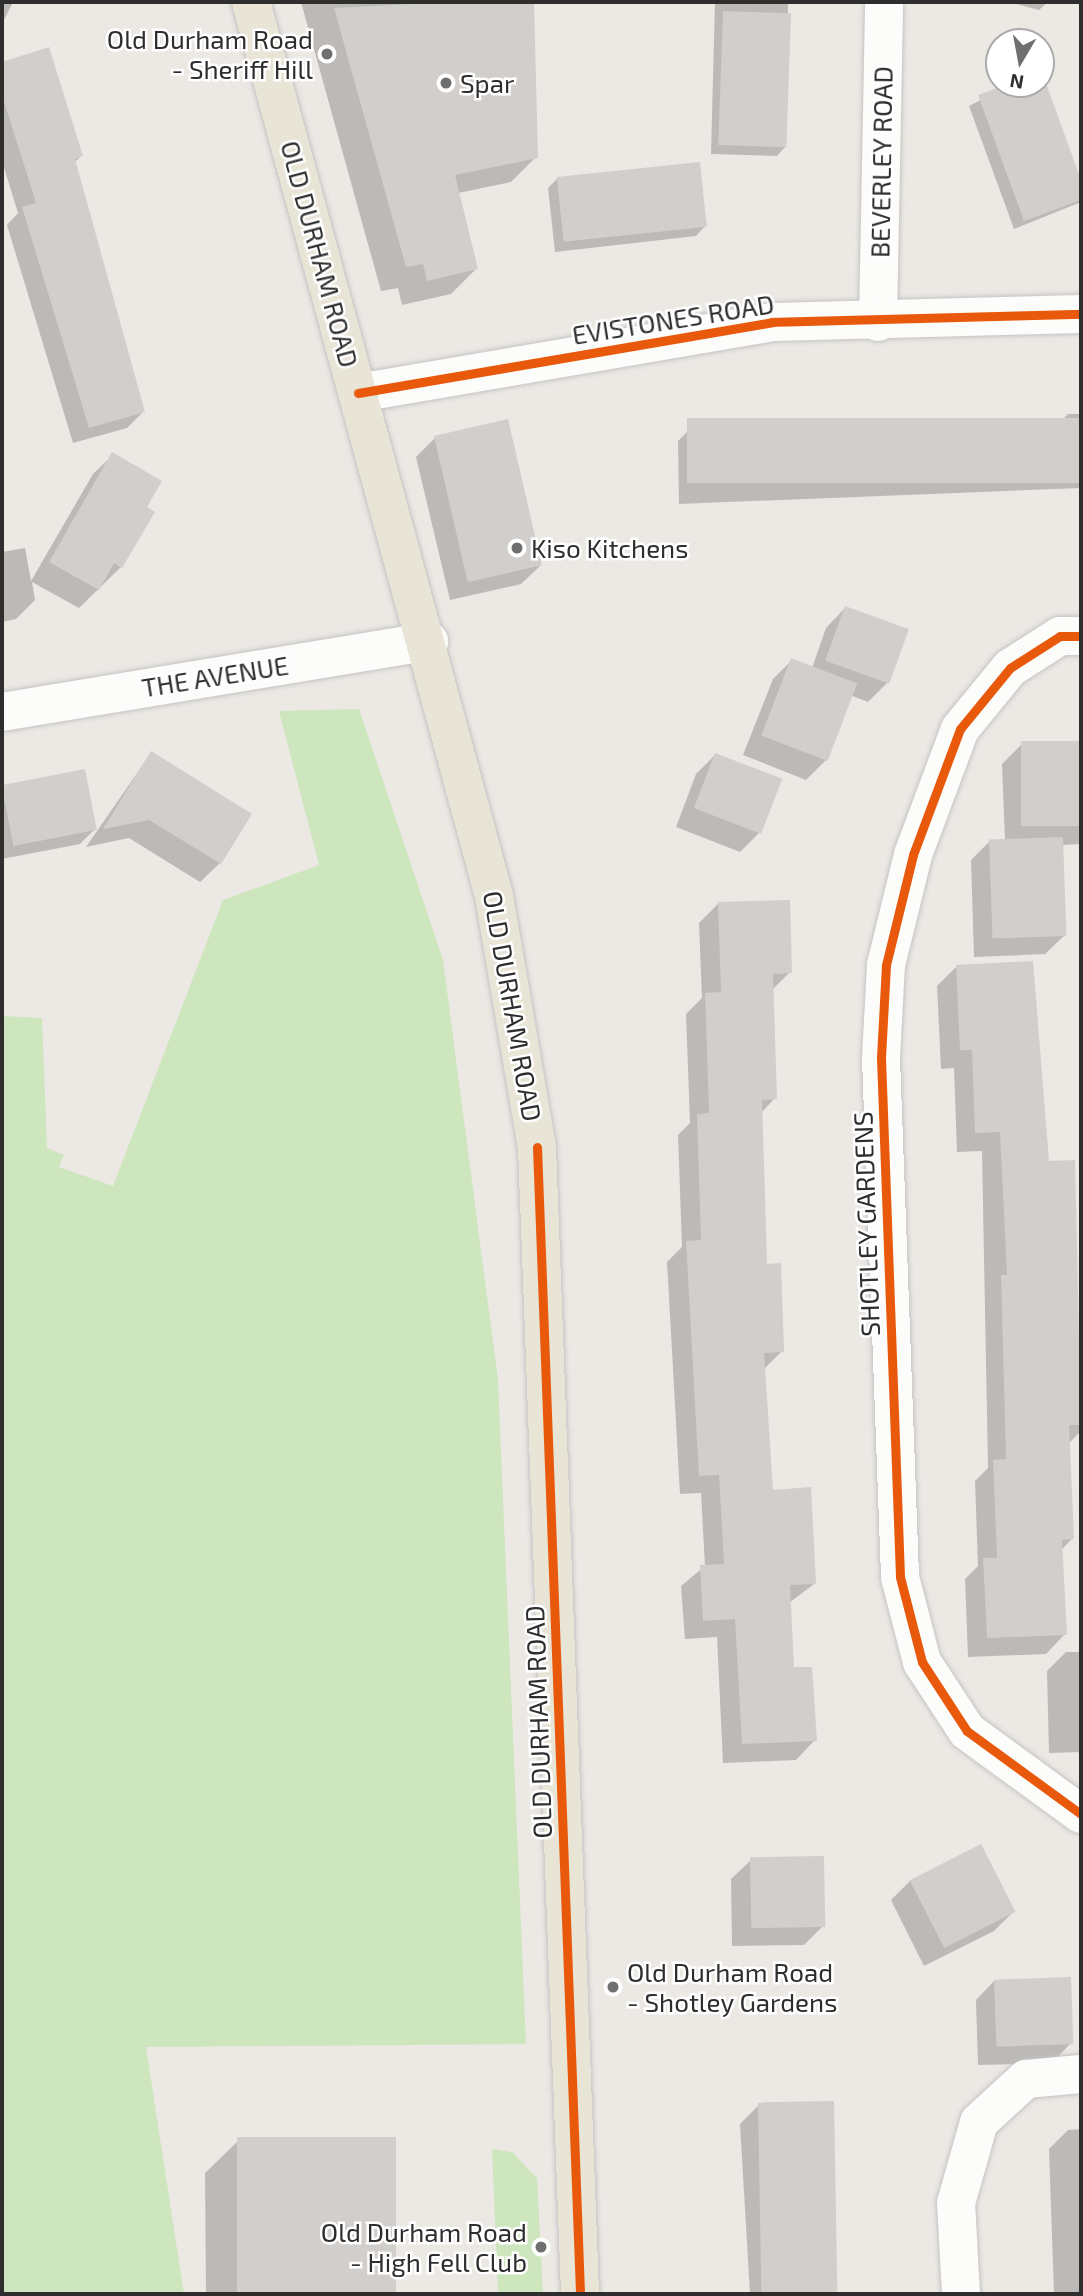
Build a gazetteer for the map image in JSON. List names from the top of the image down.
{
  "streets": {
    "main road": ["OLD DURHAM ROAD"],
    "street": [
      "BEVERLEY ROAD",
      "EVISTONES ROAD",
      "THE AVENUE",
      "SHOTLEY GARDENS"
    ]
  },
  "crossings": [
    ["BEVERLEY ROAD", "EVISTONES ROAD"],
    ["OLD DURHAM ROAD", "EVISTONES ROAD"],
    ["OLD DURHAM ROAD", "THE AVENUE"]
  ],
  "places": [
    "Old Durham Road - Sheriff Hill",
    "Spar",
    "Kiso Kitchens",
    "Old Durham Road - Shotley Gardens",
    "Old Durham Road - High Fell Club"
  ],
  "north": "bottom"
}
